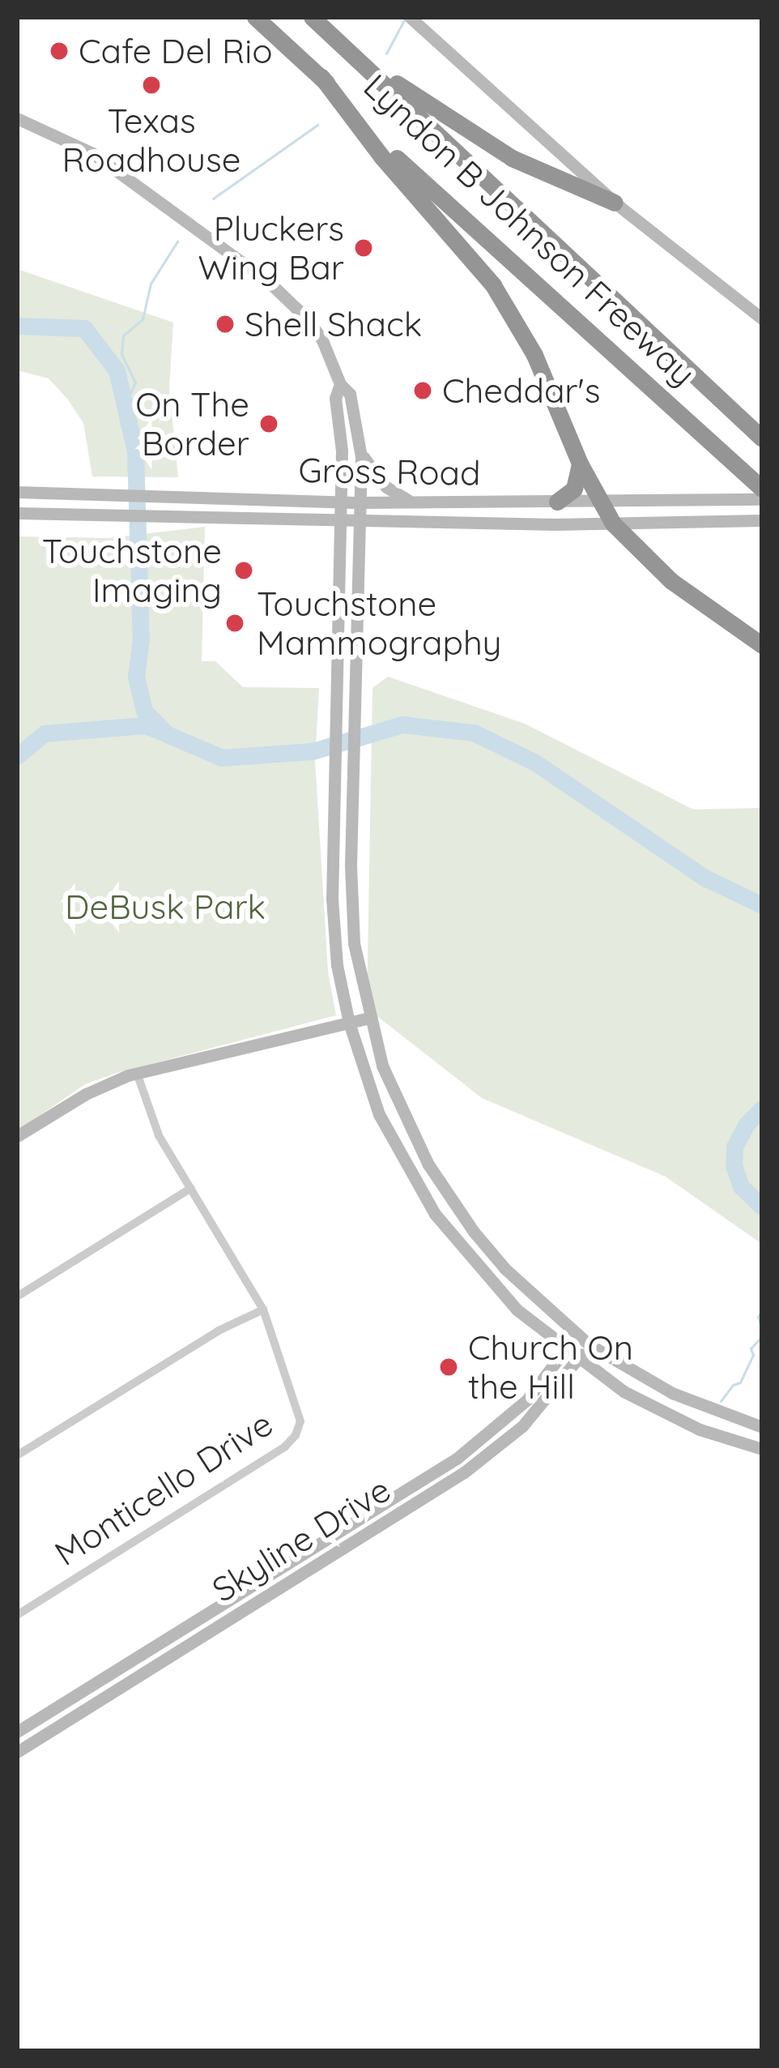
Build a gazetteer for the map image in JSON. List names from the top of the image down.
{
  "streets": {
    "highway": ["Lyndon B Johnson Freeway"],
    "main road": ["Gross Road", "Skyline Drive"],
    "street": ["Monticello Drive"]
  },
  "parks": ["DeBusk Park"],
  "places": [
    "Cafe Del Rio",
    "Texas Roadhouse",
    "Pluckers Wing Bar",
    "Shell Shack",
    "Cheddar's",
    "On The Border",
    "Touchstone Imaging",
    "Touchstone Mammography",
    "Church On the Hill"
  ]
}
